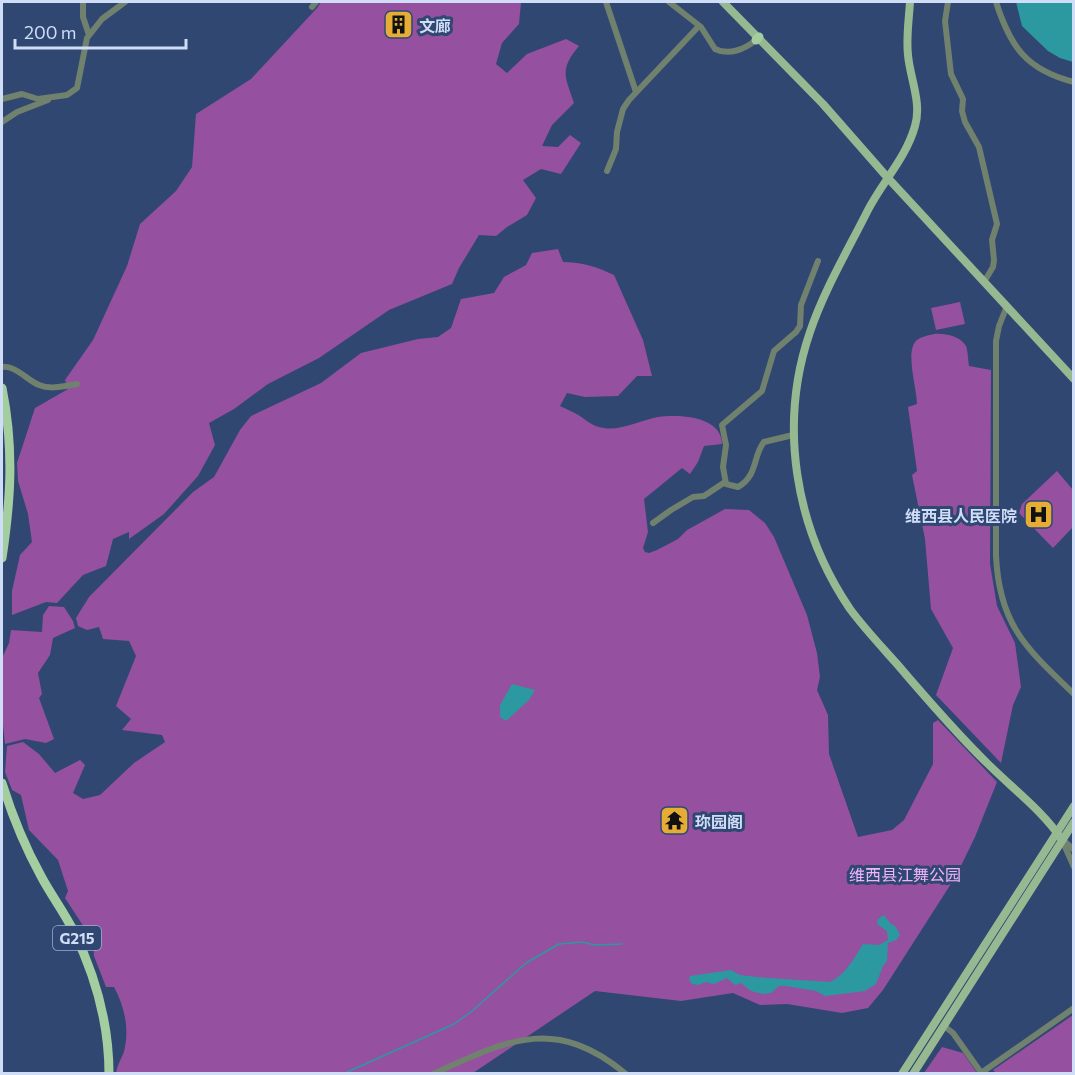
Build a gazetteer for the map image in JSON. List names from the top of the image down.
{
  "streets": {
    "highway": ["G215"]
  },
  "parks": ["维西县江舞公园"],
  "places": {
    "building": ["文廊"],
    "hospital": ["维西县人民医院"],
    "temple": ["珎园阁"]
  },
  "scale_bar": "200 m"
}
